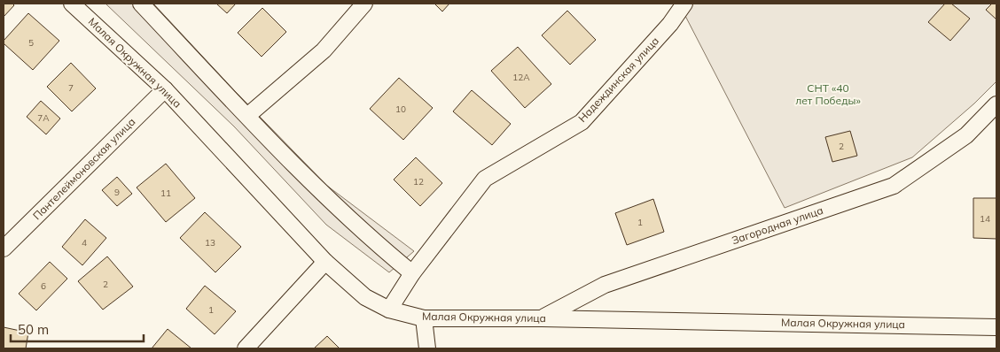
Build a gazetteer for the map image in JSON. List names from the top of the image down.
{
  "streets": {
    "street": [
      "Малая Окружная улица",
      "Надеждинская улица",
      "Пантелеймоновская улица",
      "Загородная улица"
    ]
  },
  "crossings": [
    ["Малая Окружная улица", "Надеждинская улица"],
    ["Малая Окружная улица", "Пантелеймоновская улица"],
    ["Малая Окружная улица", "Загородная улица"]
  ],
  "parks": ["СНТ «40 лет Победы»"],
  "house_numbers": [
    "5",
    "12А",
    "7",
    "10",
    "7А",
    "2",
    "12",
    "9",
    "11",
    "14",
    "1",
    "4",
    "13",
    "2",
    "6",
    "1"
  ],
  "scale_bar": "50 m"
}
